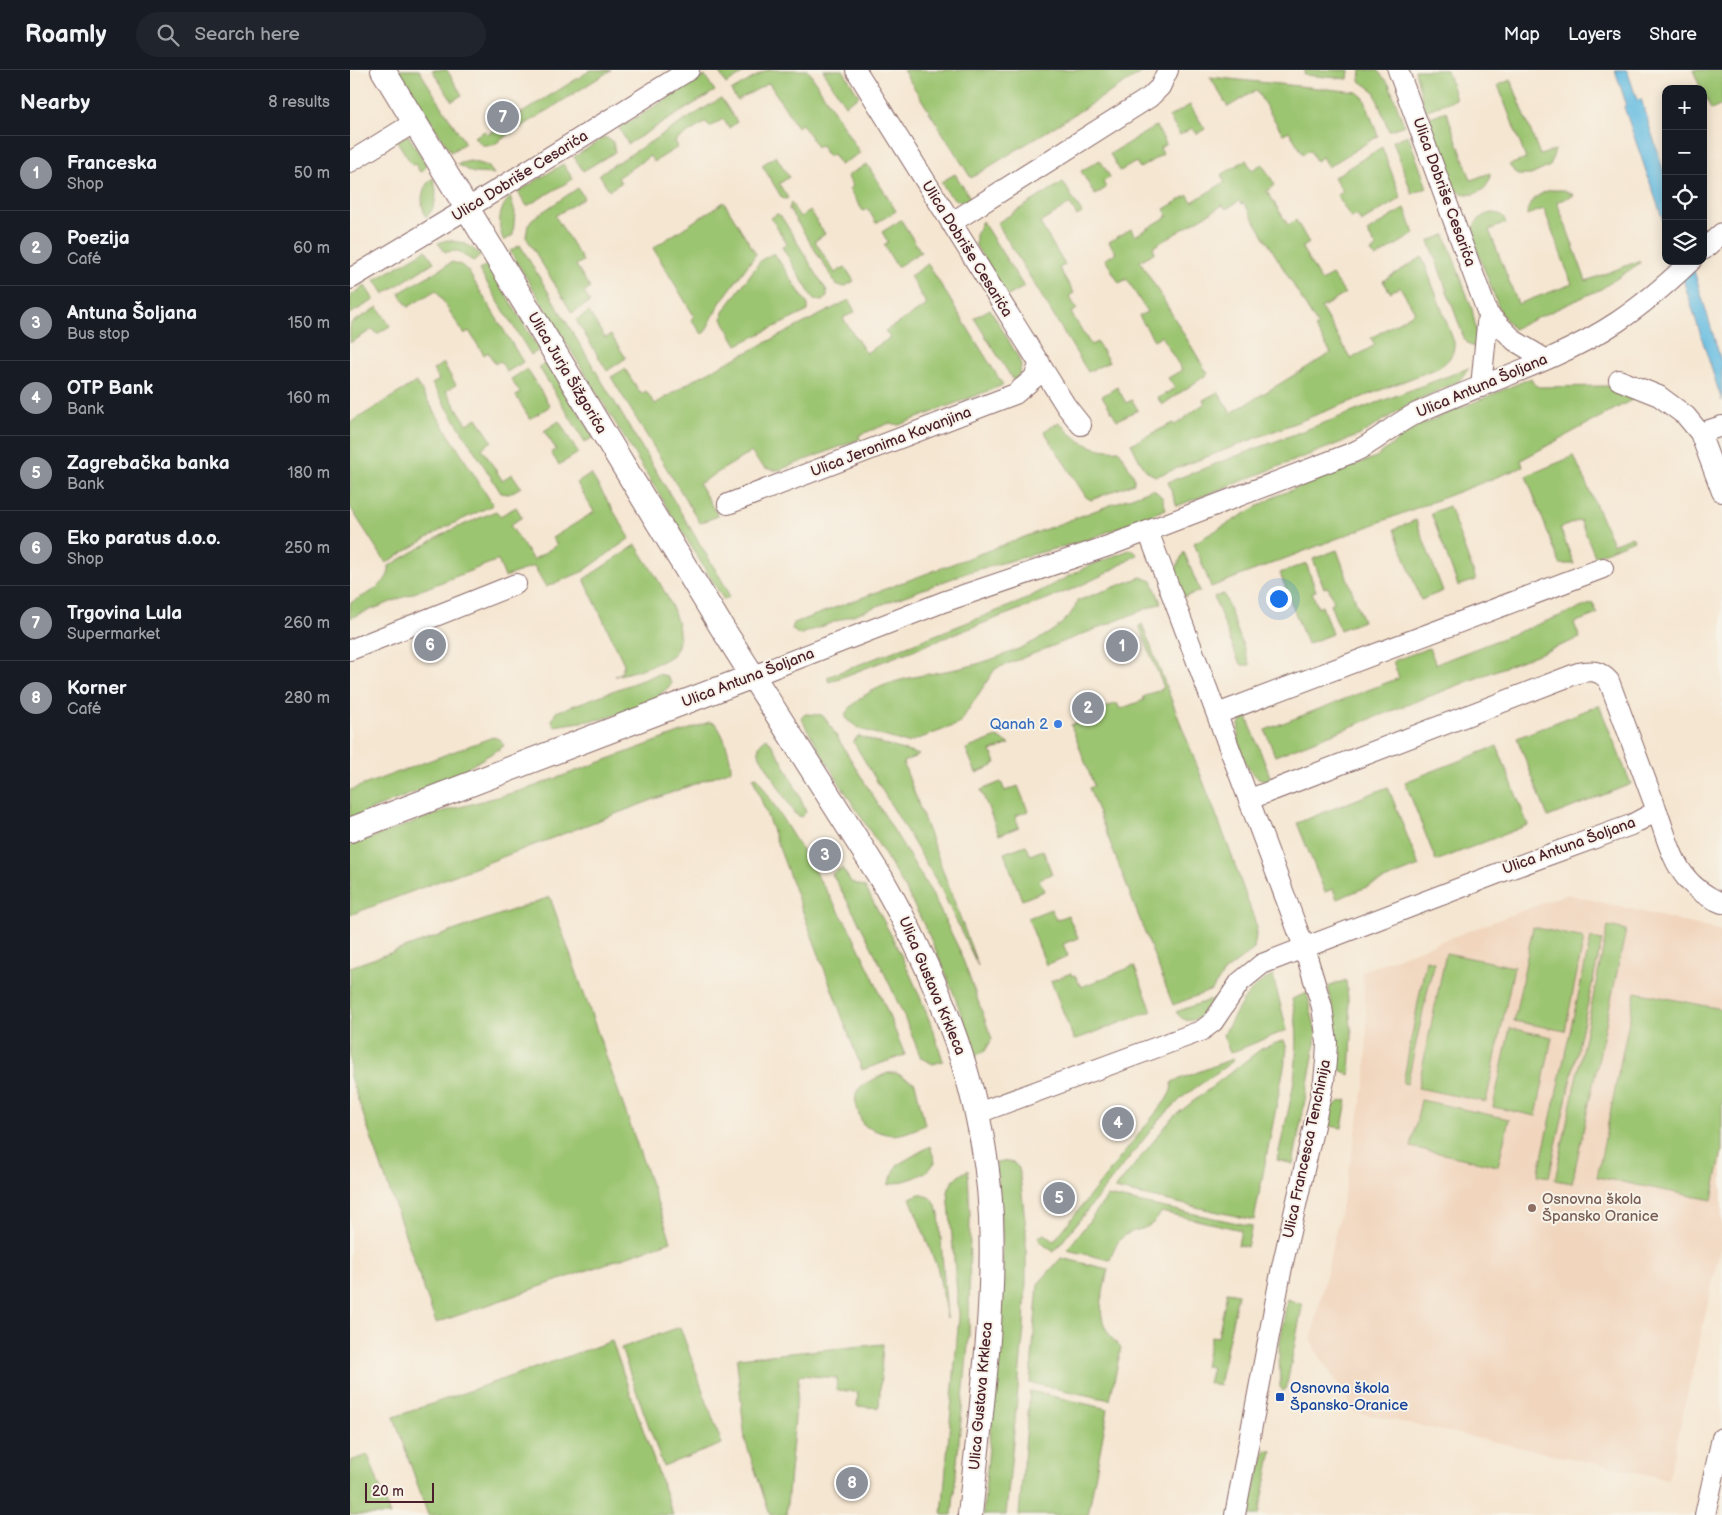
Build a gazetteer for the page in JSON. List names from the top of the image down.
{
  "streets": {
    "street": [
      "Ulica Dobriše Cesarića",
      "Ulica Jurja Šižgorića",
      "Ulica Antuna Šoljana",
      "Ulica Jeronima Kavanjina",
      "Ulica Gustava Krkleca",
      "Ulica Francesca Tenchinija"
    ]
  },
  "crossings": [
    ["Ulica Dobriše Cesarića", "Ulica Jurja Šižgorića"],
    ["Ulica Dobriše Cesarića", "Ulica Antuna Šoljana"],
    ["Ulica Dobriše Cesarića", "Ulica Jeronima Kavanjina"],
    ["Ulica Jurja Šižgorića", "Ulica Antuna Šoljana"],
    ["Ulica Jurja Šižgorića", "Ulica Gustava Krkleca"],
    ["Ulica Antuna Šoljana", "Ulica Gustava Krkleca"],
    ["Ulica Antuna Šoljana", "Ulica Francesca Tenchinija"]
  ],
  "places": {
    "other": ["Qanah 2", "Osnovna škola Špansko Oranice"],
    "transit": ["Osnovna škola Špansko-Oranice"]
  },
  "scale_bar": "20 m",
  "page": {
    "header": "Roamly",
    "search": "Search here",
    "nav": ["Map", "Layers", "Share"],
    "heading": ["Nearby", "8 results"],
    "map_buttons": ["+", "−"],
    "pins": [
      "7",
      "6",
      "1",
      "2",
      "3",
      "4",
      "5",
      "8"
    ],
    "list": [
      {
        "mark": "1",
        "name": "Franceska",
        "note": "Shop",
        "value": "50 m"
      },
      {
        "mark": "2",
        "name": "Poezija",
        "note": "Café",
        "value": "60 m"
      },
      {
        "mark": "3",
        "name": "Antuna Šoljana",
        "note": "Bus stop",
        "value": "150 m"
      },
      {
        "mark": "4",
        "name": "OTP Bank",
        "note": "Bank",
        "value": "160 m"
      },
      {
        "mark": "5",
        "name": "Zagrebačka banka",
        "note": "Bank",
        "value": "180 m"
      },
      {
        "mark": "6",
        "name": "Eko paratus d.o.o.",
        "note": "Shop",
        "value": "250 m"
      },
      {
        "mark": "7",
        "name": "Trgovina Lula",
        "note": "Supermarket",
        "value": "260 m"
      },
      {
        "mark": "8",
        "name": "Korner",
        "note": "Café",
        "value": "280 m"
      }
    ],
    "scale": "20 m"
  }
}
